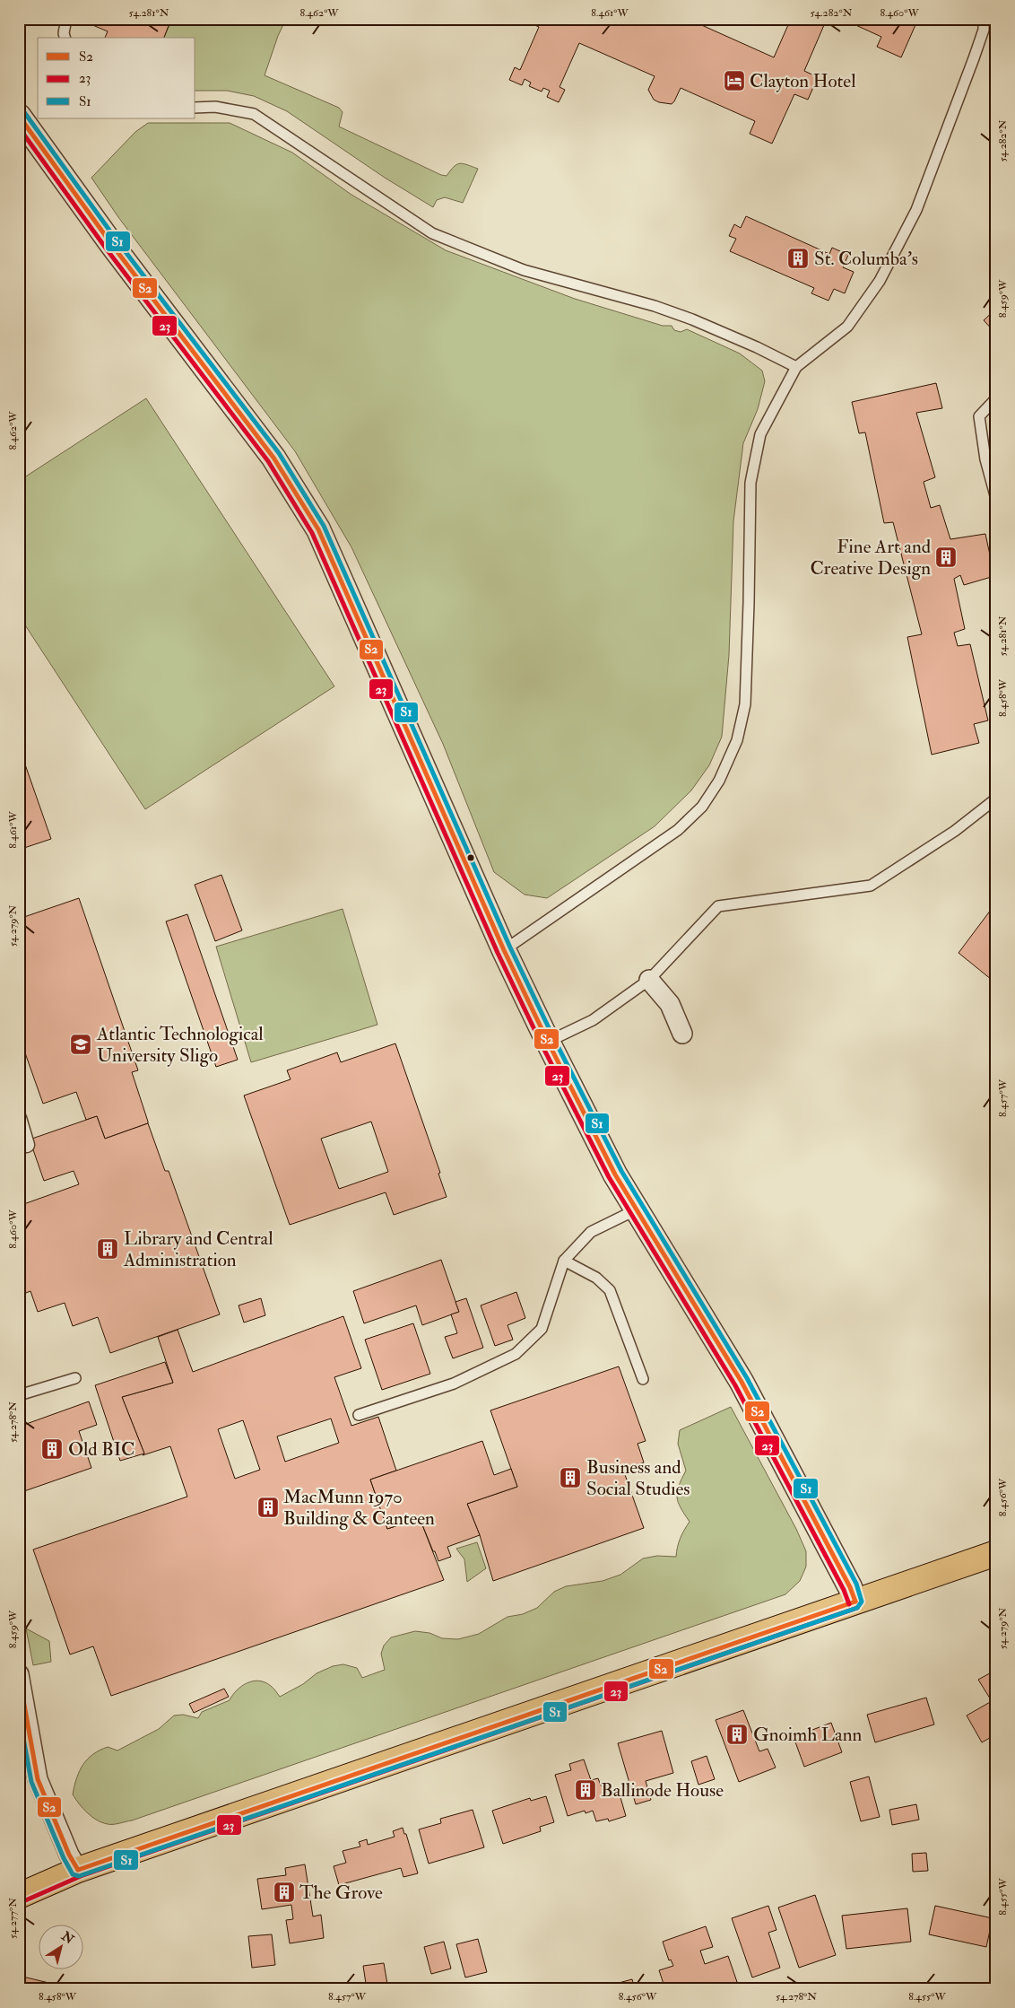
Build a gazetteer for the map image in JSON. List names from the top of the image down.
{
  "places": {
    "hotel": ["Clayton Hotel"],
    "building": [
      "St. Columba's",
      "Fine Art and Creative Design",
      "Library and Central Administration",
      "Old BIC",
      "Business and Social Studies",
      "MacMunn 1970 Building & Canteen",
      "Gnoimh Lann",
      "Ballinode House",
      "The Grove"
    ],
    "school or university": ["Atlantic Technological University Sligo"]
  },
  "lines": ["transit line S1", "transit line S2", "transit line 23"],
  "legend": ["S2", "23", "S1"],
  "north": "top right",
  "coordinates": [
    "54.281°N",
    "8.462°W",
    "8.461°W",
    "54.282°N",
    "8.460°W",
    "8.459°W",
    "8.458°W",
    "54.279°N",
    "8.457°W",
    "54.278°N",
    "8.456°W",
    "8.455°W",
    "54.277°N"
  ]
}
